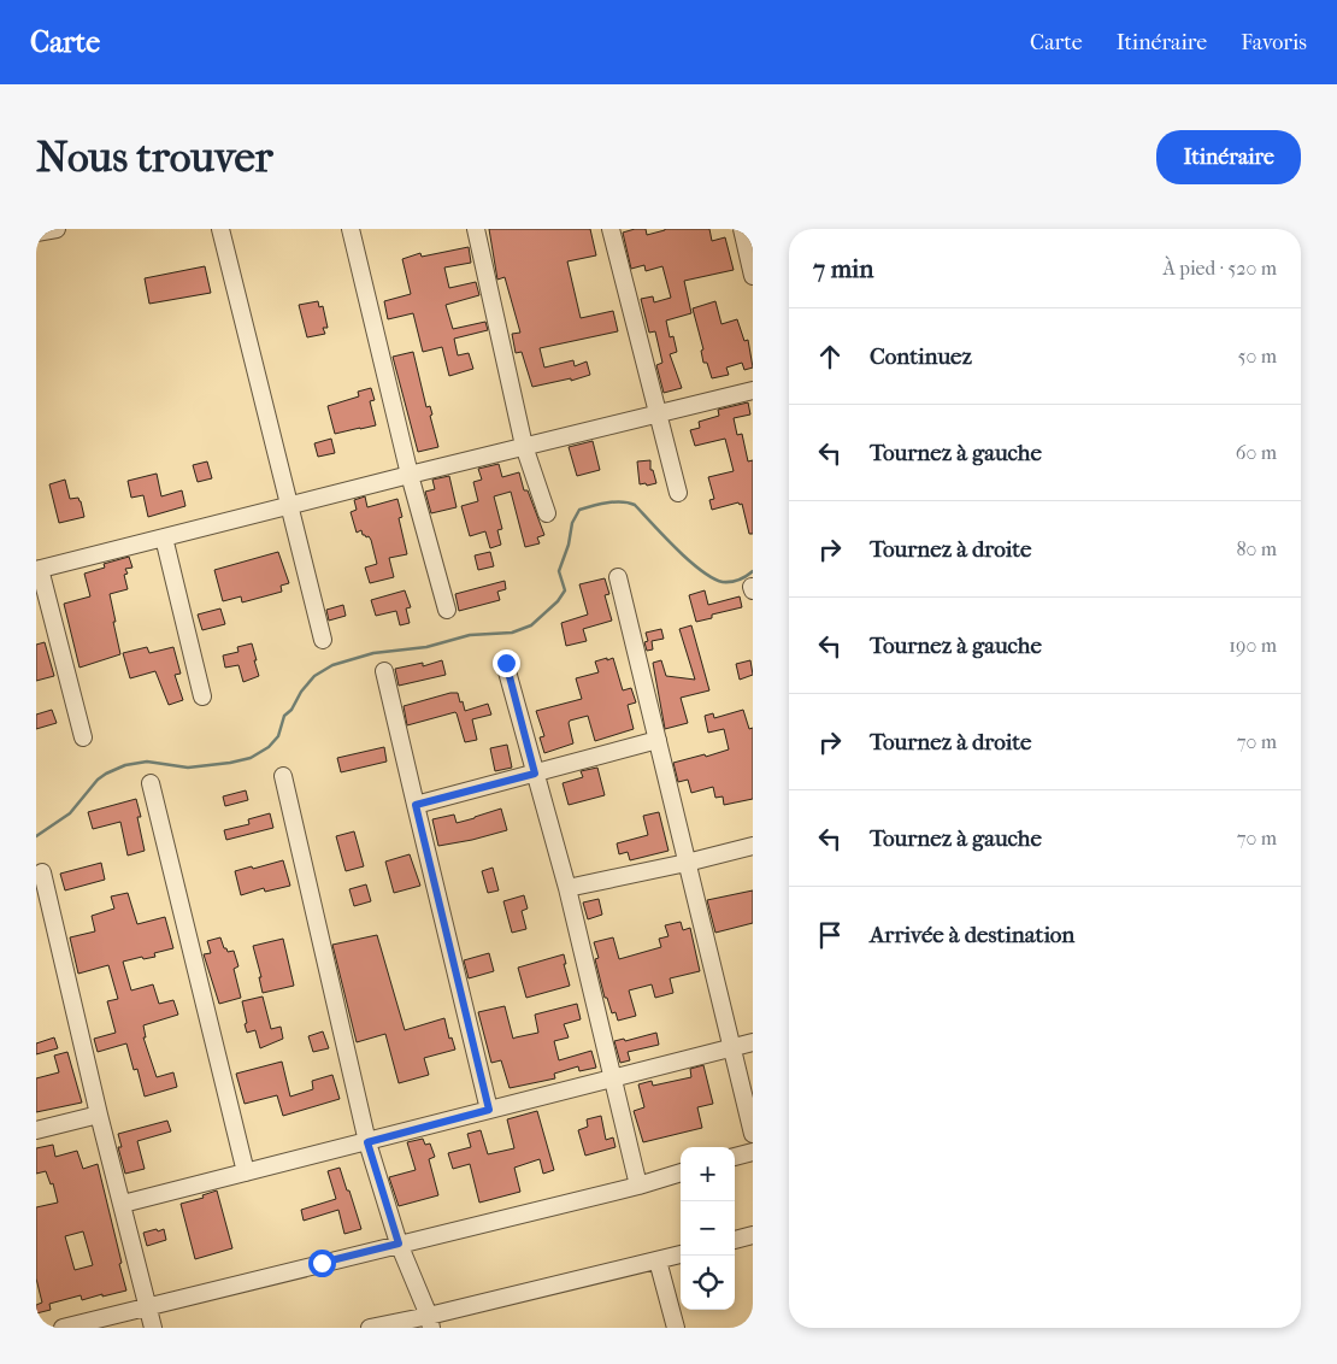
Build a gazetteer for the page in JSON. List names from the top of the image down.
{
  "page": {
    "header": "Carte",
    "nav": ["Carte", "Itinéraire", "Favoris"],
    "buttons": "Itinéraire",
    "title": "Nous trouver",
    "heading": ["7 min", "À pied · 520 m"],
    "list": [
      ["Continuez", "50 m"],
      ["Tournez à gauche", "60 m"],
      ["Tournez à droite", "80 m"],
      ["Tournez à gauche", "190 m"],
      ["Tournez à droite", "70 m"],
      ["Tournez à gauche", "70 m"],
      "Arrivée à destination"
    ],
    "map_buttons": ["+", "−"]
  }
}
